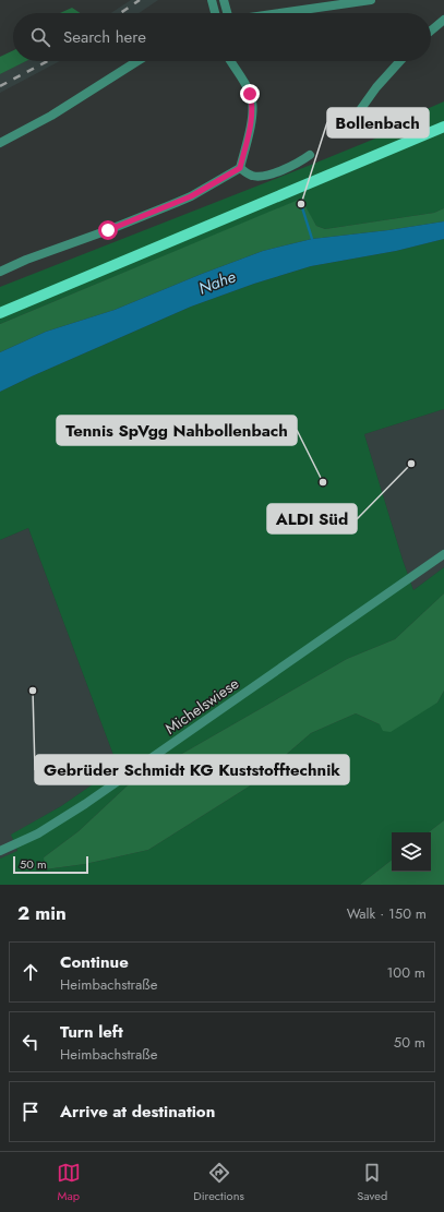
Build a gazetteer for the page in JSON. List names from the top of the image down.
{
  "streets": {
    "street": ["Michelswiese"]
  },
  "water": ["Nahe"],
  "places": [
    "Bollenbach",
    "ALDI Süd",
    "Tennis SpVgg Nahbollenbach",
    "Gebrüder Schmidt KG Kuststofftechnik"
  ],
  "scale_bar": "50 m",
  "page": {
    "search": "Search here",
    "scale": "50 m",
    "heading": ["2 min", "Walk · 150 m"],
    "list": [
      ["Continue", "Heimbachstraße", "100 m"],
      ["Turn left", "Heimbachstraße", "50 m"],
      "Arrive at destination"
    ],
    "nav": ["Map", "Directions", "Saved"]
  }
}
